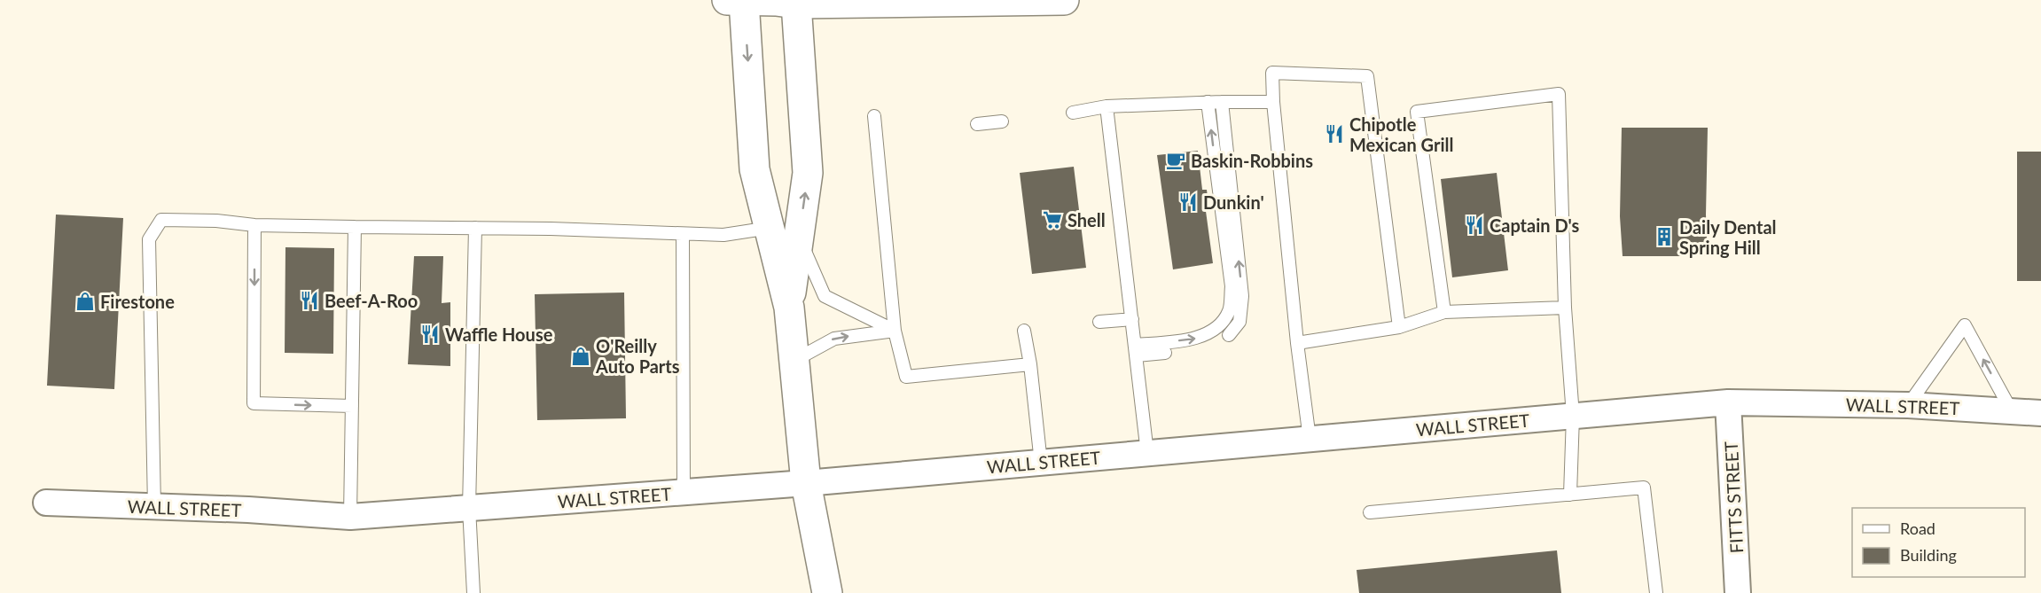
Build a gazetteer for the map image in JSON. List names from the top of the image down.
{
  "streets": {
    "street": ["WALL STREET", "FITTS STREET"]
  },
  "crossings": [
    ["WALL STREET", "FITTS STREET"]
  ],
  "places": {
    "restaurant": [
      "Chipotle Mexican Grill",
      "Dunkin'",
      "Captain D's",
      "Beef-A-Roo",
      "Waffle House"
    ],
    "cafe": ["Baskin-Robbins"],
    "supermarket": ["Shell"],
    "building": ["Daily Dental Spring Hill"],
    "shop": ["Firestone", "O'Reilly Auto Parts"]
  },
  "legend": ["Road", "Building"]
}
